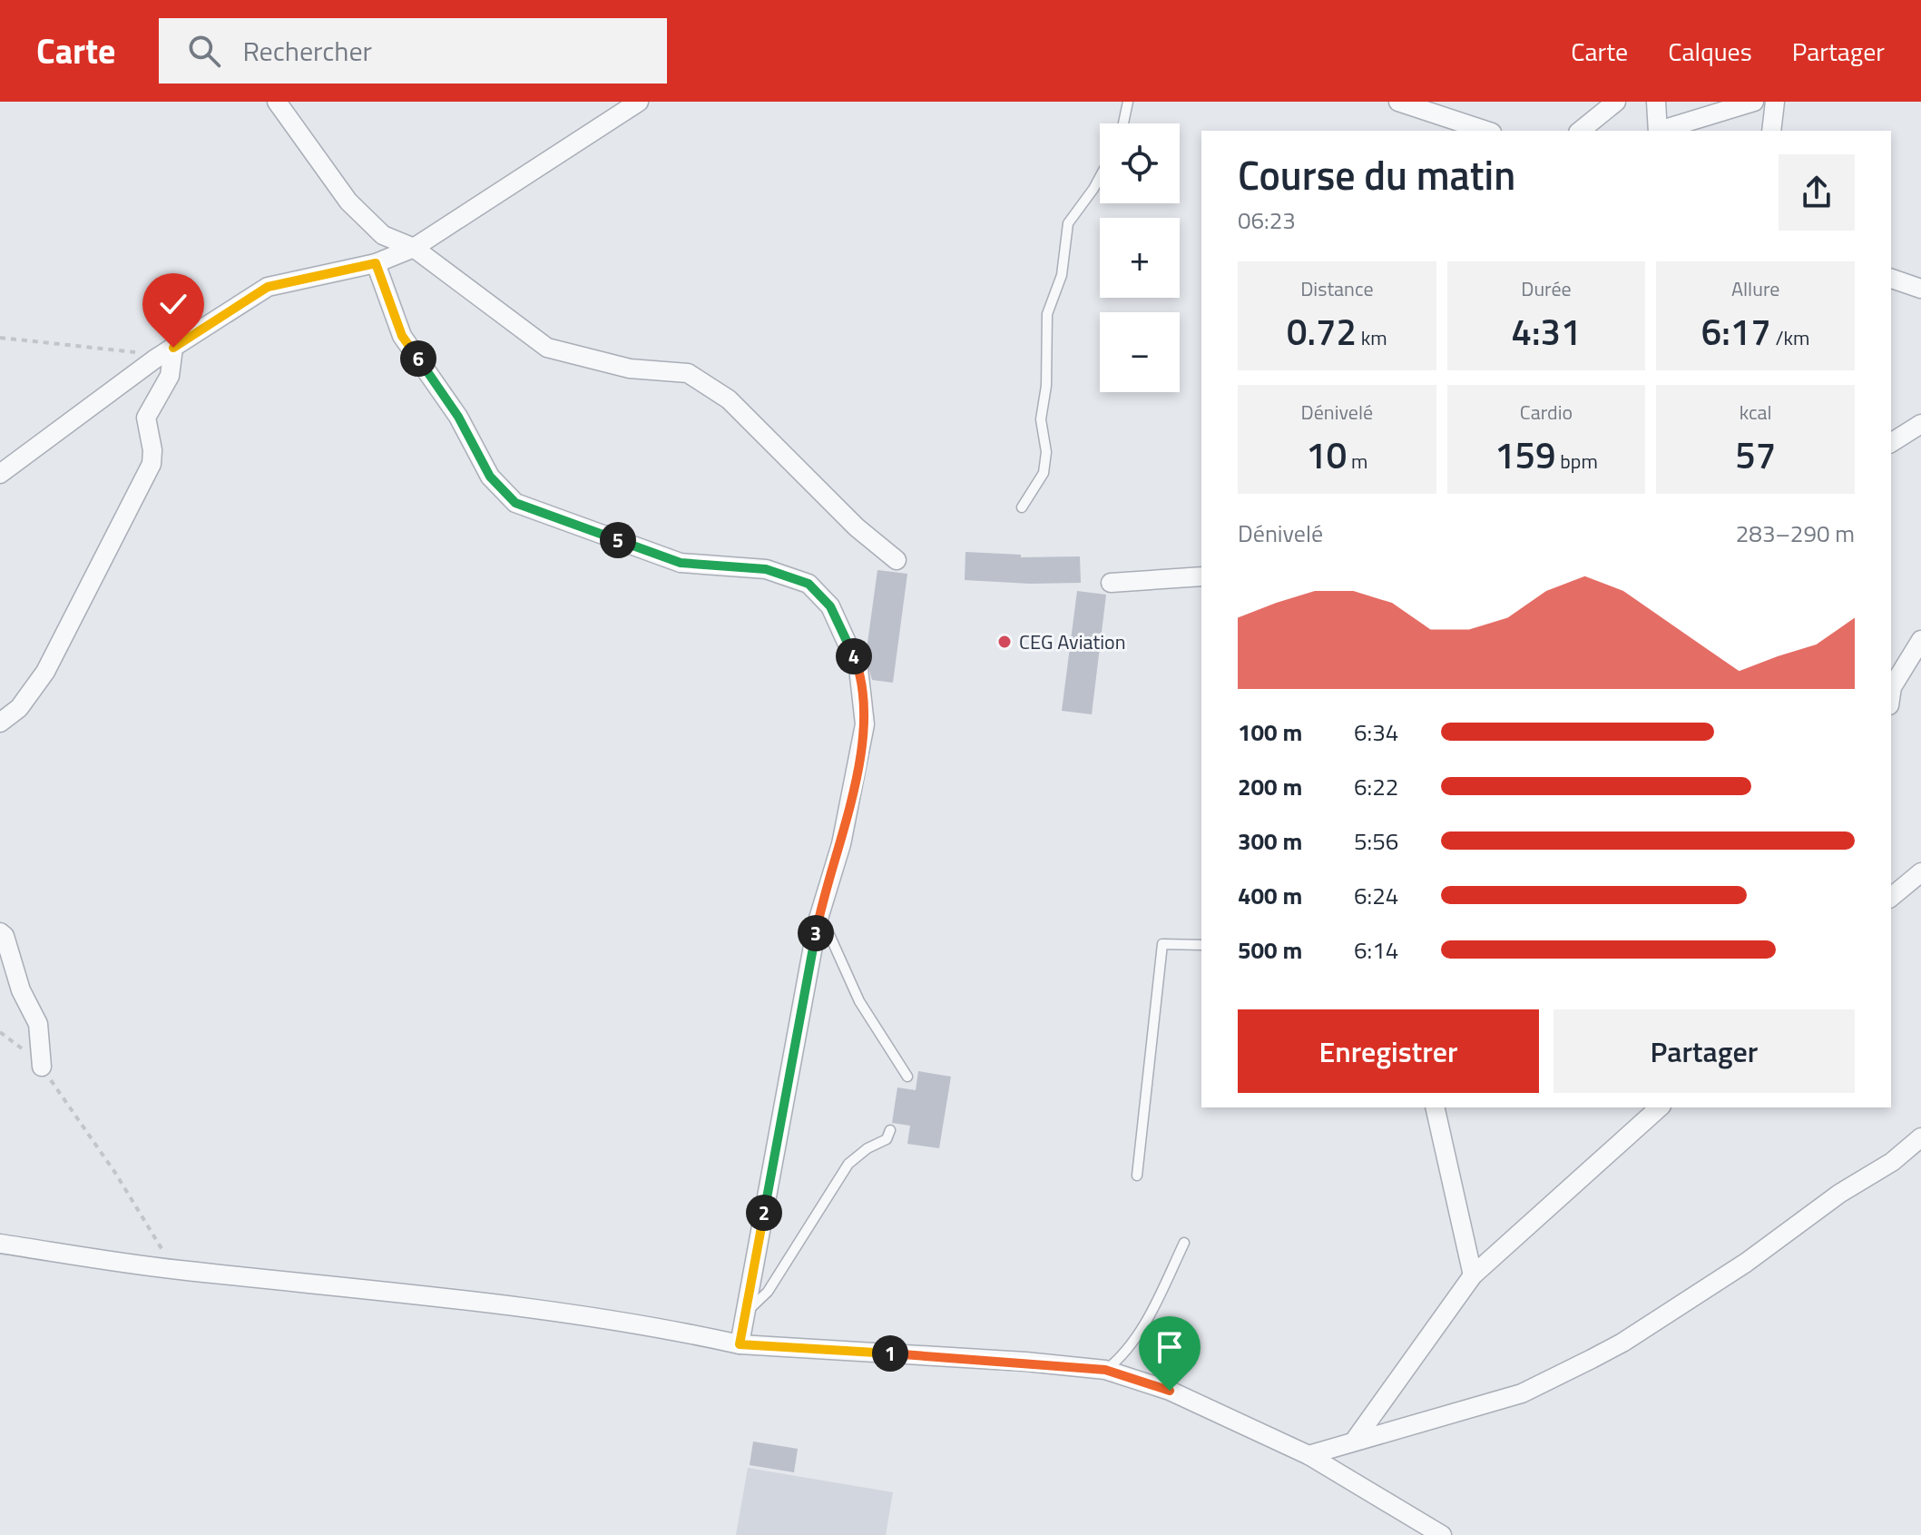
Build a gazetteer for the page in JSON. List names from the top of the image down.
{
  "places": ["CEG Aviation"],
  "page": {
    "header": "Carte",
    "search": "Rechercher",
    "nav": ["Carte", "Calques", "Partager"],
    "map_buttons": ["+", "−"],
    "heading": ["Course du matin", "06:23"],
    "stats": [
      ["Distance", "0.72 km"],
      ["Durée", "4:31"],
      ["Allure", "6:17 /km"],
      ["Dénivelé", "10 m"],
      ["Cardio", "159 bpm"],
      ["kcal", "57"]
    ],
    "pins": [
      "6",
      "5",
      "4",
      "3",
      "2",
      "1"
    ],
    "chart": ["Dénivelé", "283–290 m"],
    "list": [
      {
        "name": "100 m",
        "note": "6:34"
      },
      {
        "name": "200 m",
        "note": "6:22"
      },
      {
        "name": "300 m",
        "note": "5:56"
      },
      {
        "name": "400 m",
        "note": "6:24"
      },
      {
        "name": "500 m",
        "note": "6:14"
      }
    ],
    "buttons": ["Enregistrer", "Partager"]
  }
}
